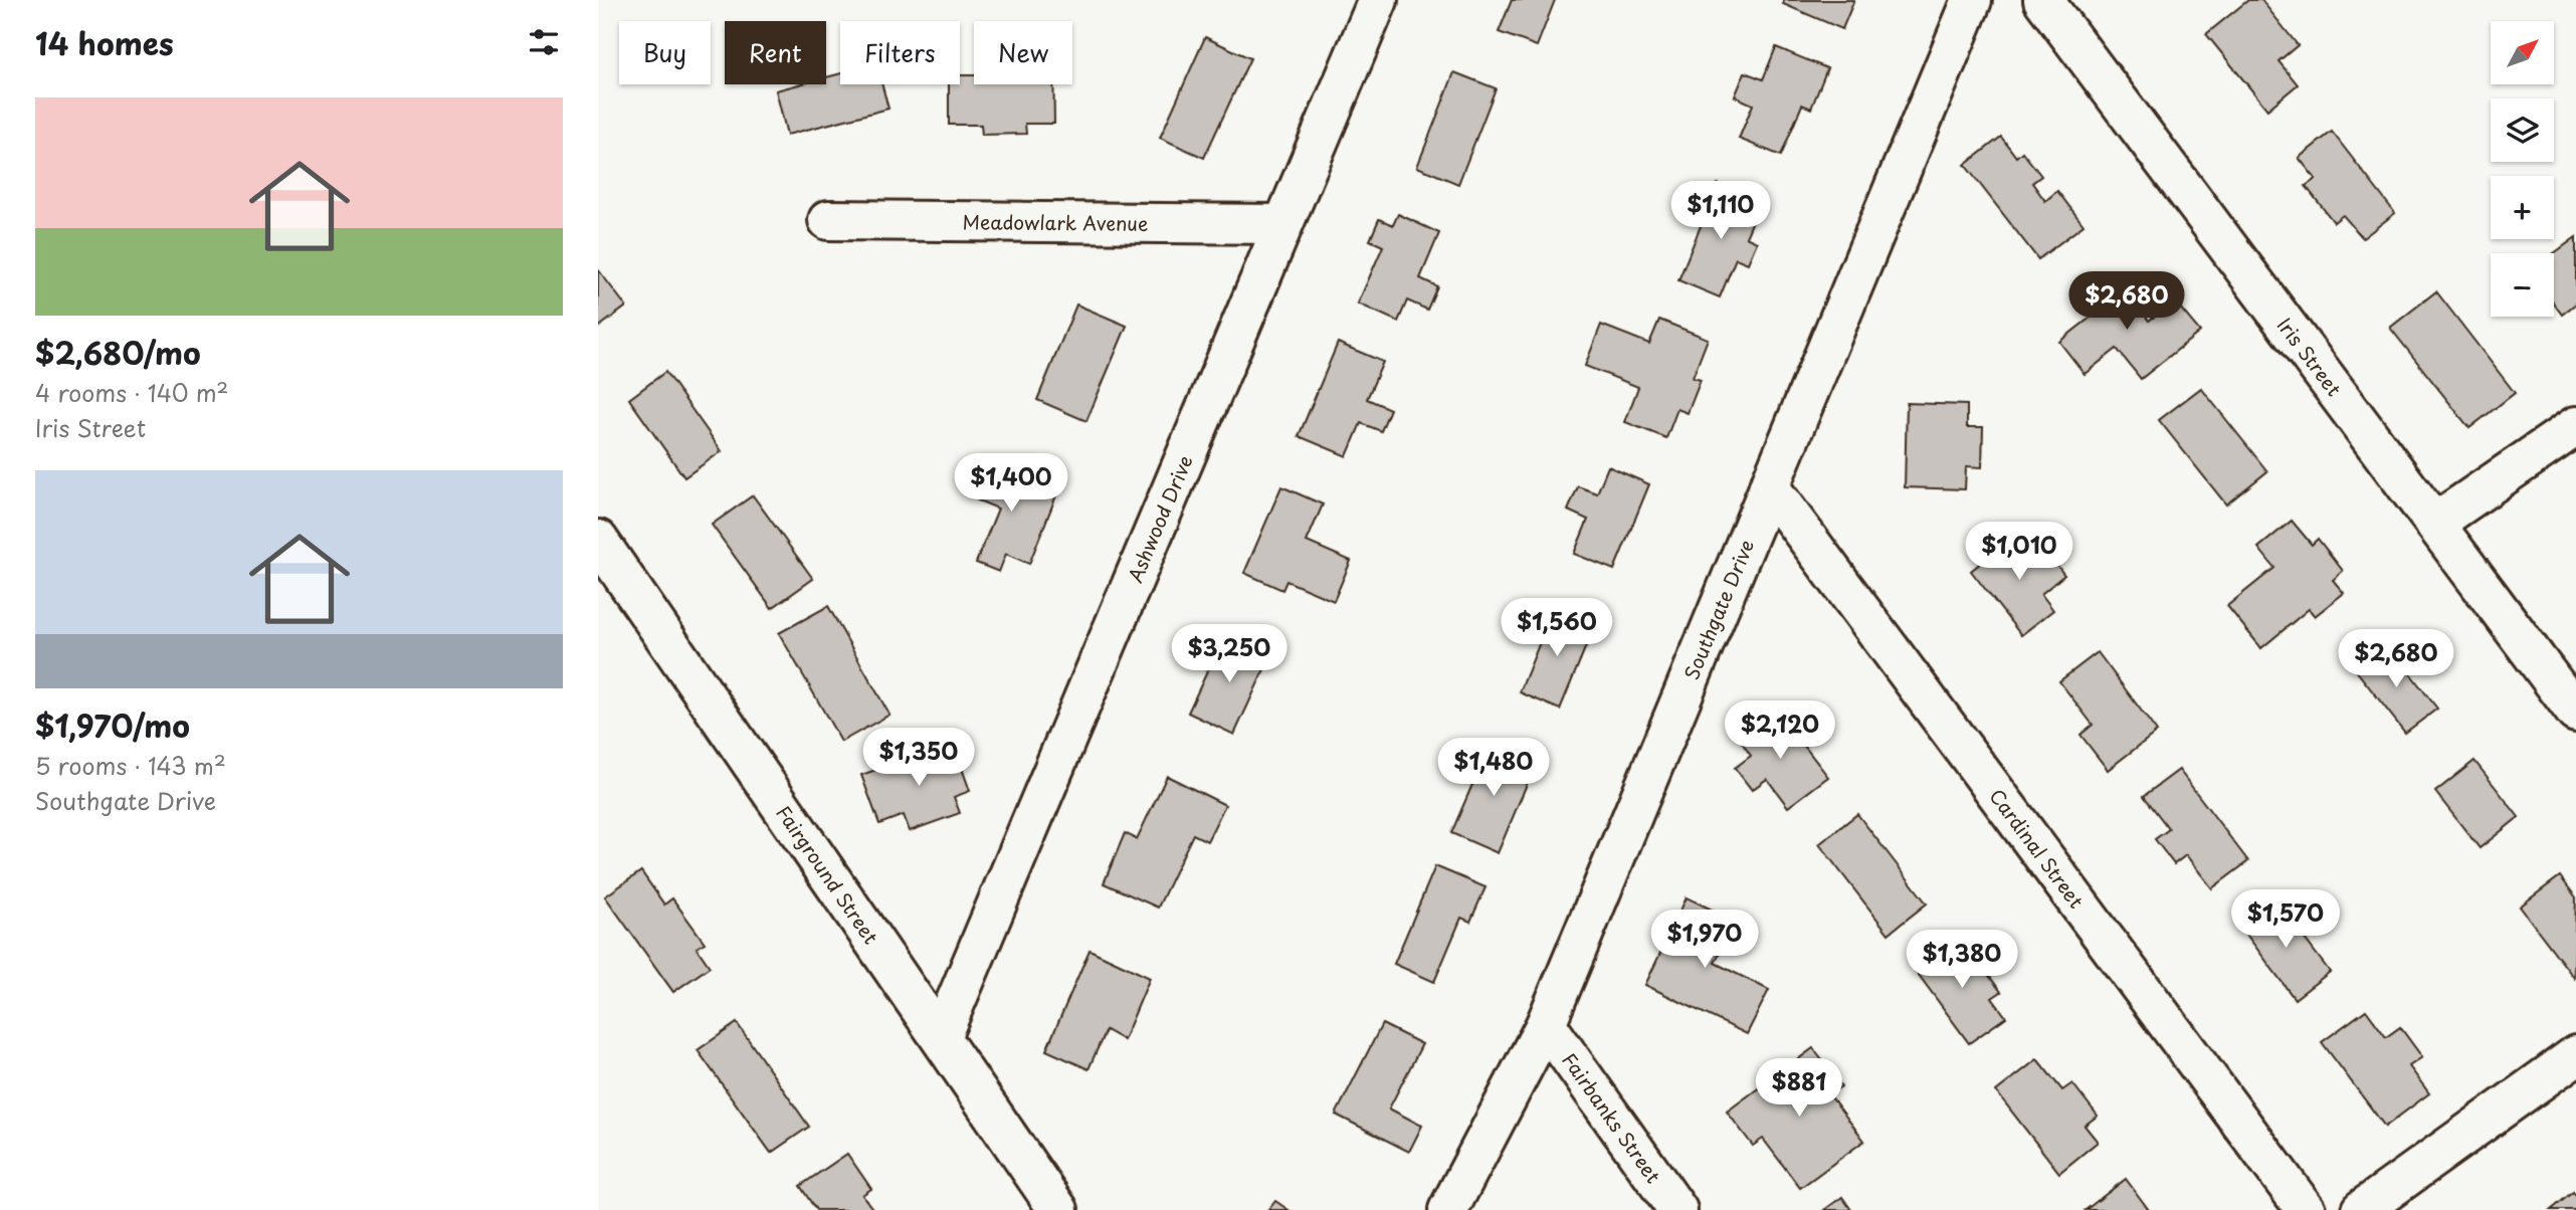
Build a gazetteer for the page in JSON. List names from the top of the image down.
{
  "streets": {
    "street": [
      "Meadowlark Avenue",
      "Iris Street",
      "Ashwood Drive",
      "Southgate Drive",
      "Cardinal Street",
      "Fairground Street",
      "Fairbanks Street"
    ]
  },
  "crossings": [
    ["Meadowlark Avenue", "Ashwood Drive"],
    ["Ashwood Drive", "Fairground Street"],
    ["Southgate Drive", "Cardinal Street"],
    ["Southgate Drive", "Fairbanks Street"]
  ],
  "north": "top right",
  "page": {
    "heading": "14 homes",
    "map_buttons": ["+", "−"],
    "chip": [
      "Buy",
      "Rent",
      "Filters",
      "New"
    ],
    "list": [
      {
        "name": "$2,680/mo",
        "note": "4 rooms · 140 m² · Iris Street"
      },
      {
        "name": "$1,970/mo",
        "note": "5 rooms · 143 m² · Southgate Drive"
      }
    ],
    "price": [
      "$1,110",
      "$2,680",
      "$1,400",
      "$1,010",
      "$1,560",
      "$3,250",
      "$2,680",
      "$2,120",
      "$1,350",
      "$1,480",
      "$1,570",
      "$1,970",
      "$1,380",
      "$881"
    ]
  }
}
